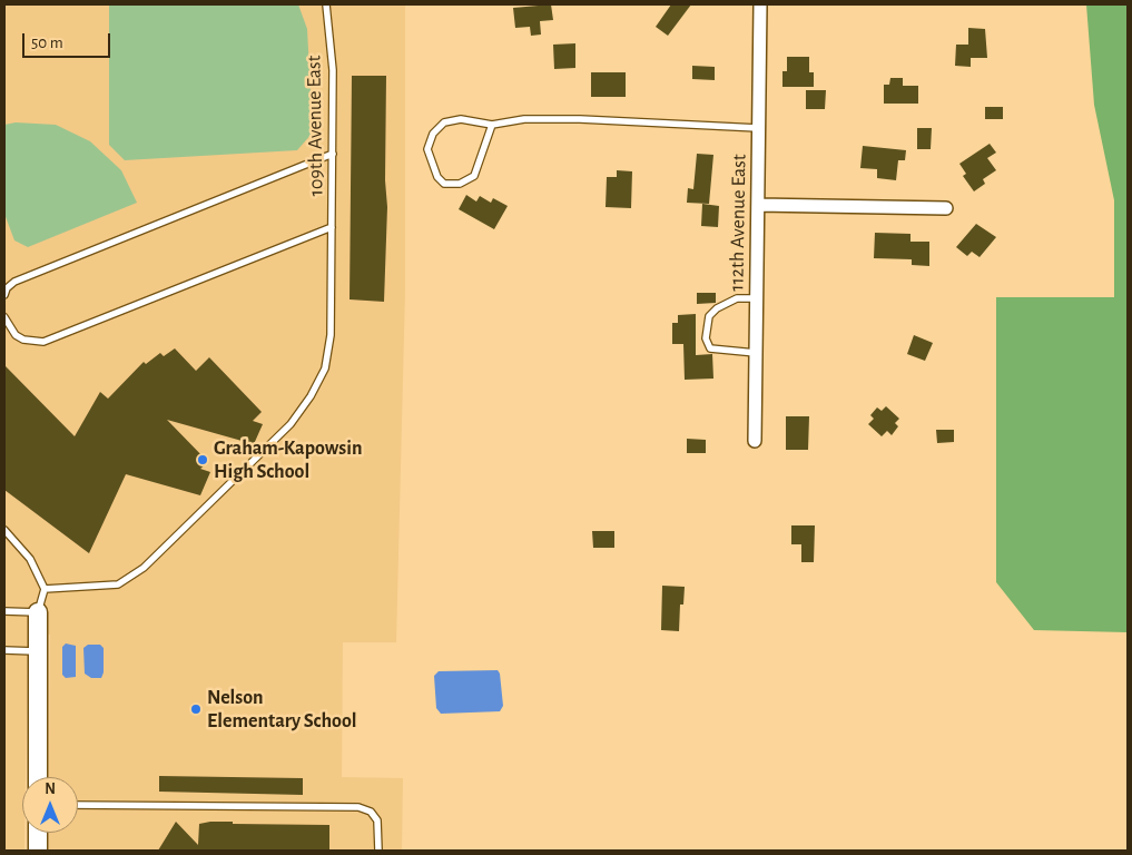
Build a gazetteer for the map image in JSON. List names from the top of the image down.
{
  "streets": {
    "street": ["112th Avenue East"],
    "lane": ["109th Avenue East"]
  },
  "places": ["Graham-Kapowsin High School", "Nelson Elementary School"],
  "scale_bar": "50 m",
  "north": "top"
}
